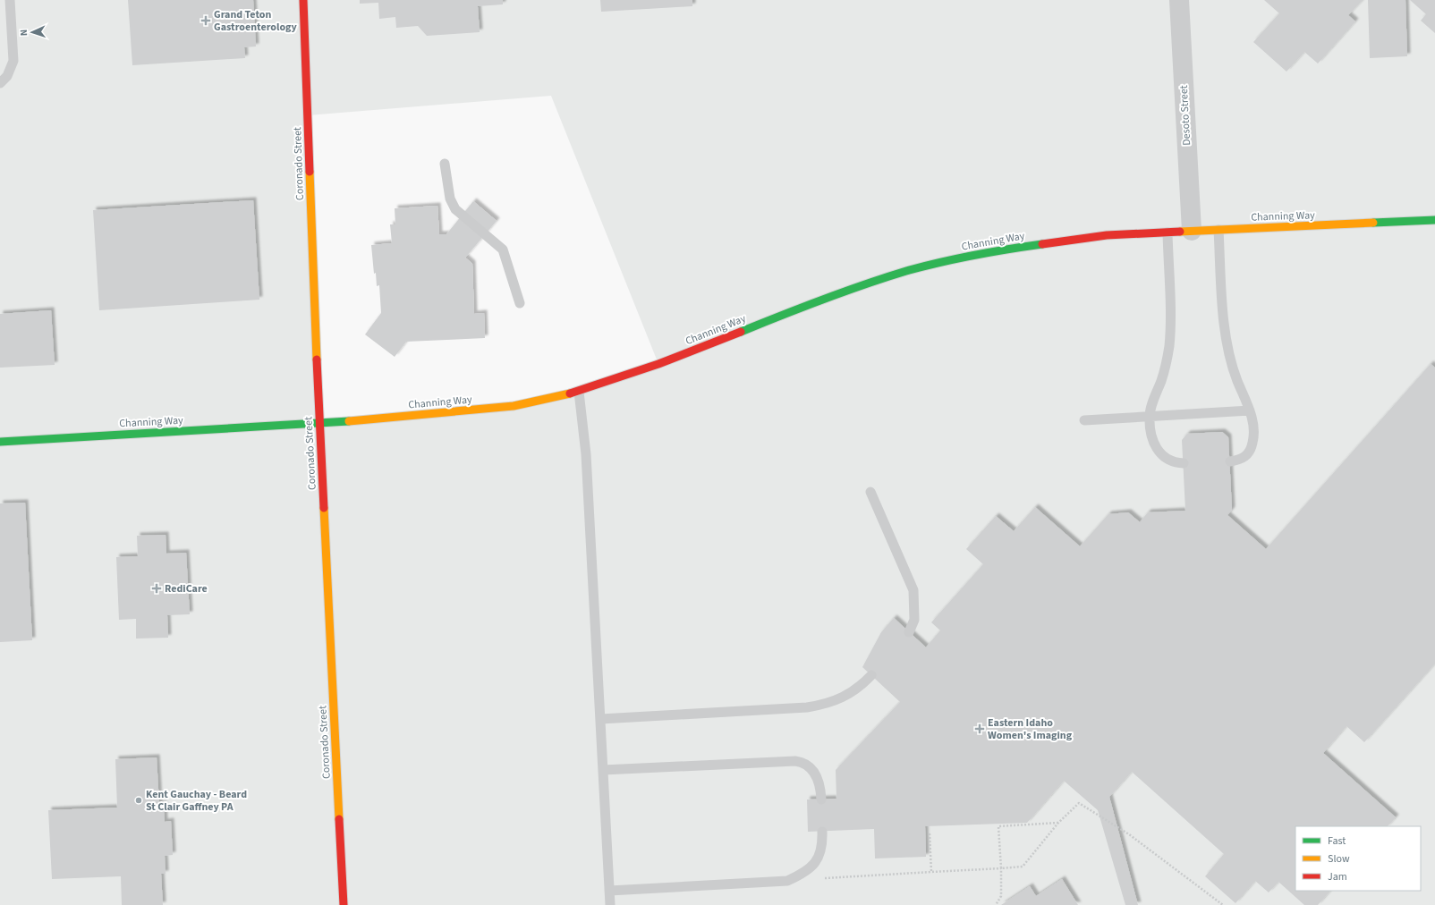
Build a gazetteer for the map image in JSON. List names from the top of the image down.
{
  "streets": {
    "main road": ["Coronado Street", "Channing Way"],
    "street": ["Desoto Street"]
  },
  "crossings": [
    ["Desoto Street", "Channing Way"],
    ["Coronado Street", "Channing Way"]
  ],
  "places": {
    "health": ["Grand Teton Gastroenterology", "RediCare", "Eastern Idaho Women's Imaging"],
    "other": ["Kent Gauchay - Beard St Clair Gaffney PA"]
  },
  "legend": ["Fast", "Slow", "Jam"],
  "north": "left"
}
